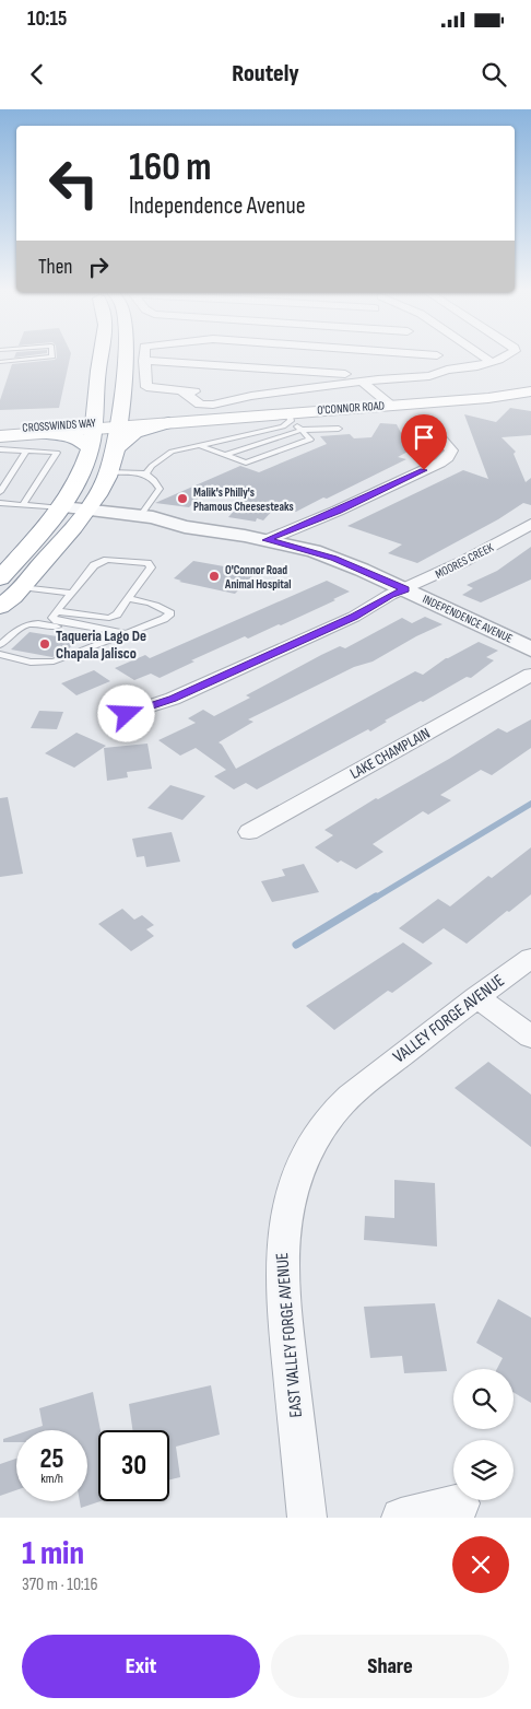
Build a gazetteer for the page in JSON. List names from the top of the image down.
{
  "streets": {
    "main road": ["O'CONNOR ROAD", "CROSSWINDS WAY"],
    "street": [
      "MOORES CREEK",
      "INDEPENDENCE AVENUE",
      "LAKE CHAMPLAIN",
      "VALLEY FORGE AVENUE",
      "EAST VALLEY FORGE AVENUE"
    ]
  },
  "crossings": [
    ["O'CONNOR ROAD", "CROSSWINDS WAY"],
    ["MOORES CREEK", "INDEPENDENCE AVENUE"],
    ["VALLEY FORGE AVENUE", "EAST VALLEY FORGE AVENUE"]
  ],
  "places": ["Malik's Philly's Phamous Cheesesteaks", "O'Connor Road Animal Hospital", "Taqueria Lago De Chapala Jalisco"],
  "page": {
    "status": "10:15",
    "header": "Routely",
    "turn": ["160 m", "Independence Avenue"],
    "then": "Then",
    "speed": "25 km/h",
    "limit": "30",
    "heading": ["1 min", "370 m · 10:16"],
    "buttons": ["Exit", "Share"]
  }
}
